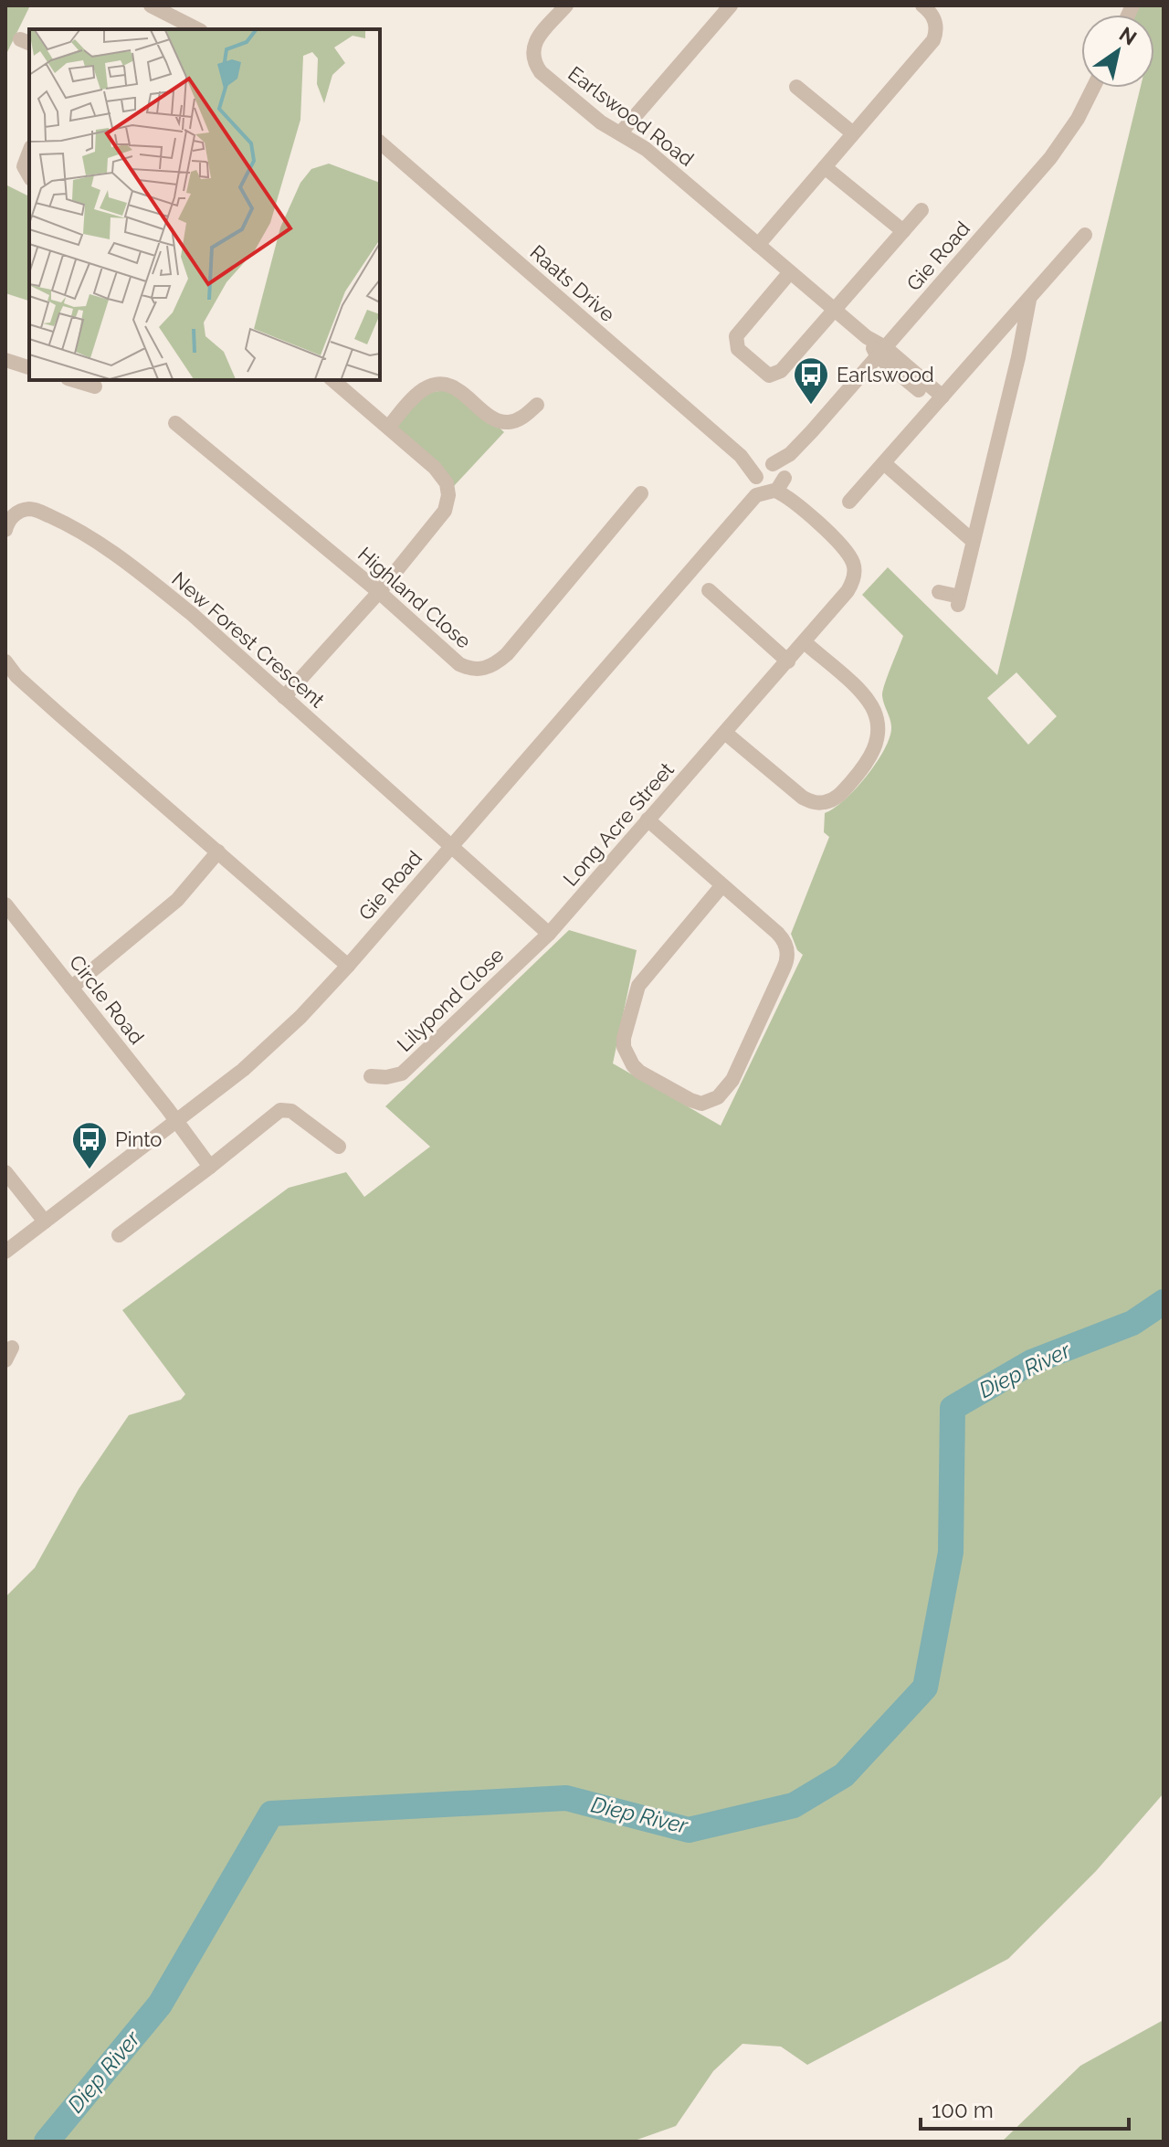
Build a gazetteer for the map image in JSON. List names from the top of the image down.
{
  "streets": {
    "street": [
      "Earlswood Road",
      "Gie Road",
      "Raats Drive",
      "Highland Close",
      "New Forest Crescent",
      "Long Acre Street",
      "Circle Road",
      "Lilypond Close"
    ]
  },
  "crossings": [
    ["Earlswood Road", "Gie Road"],
    ["Gie Road", "Raats Drive"],
    ["Gie Road", "New Forest Crescent"],
    ["Gie Road", "Circle Road"],
    ["Raats Drive", "Long Acre Street"],
    ["Long Acre Street", "Lilypond Close"]
  ],
  "water": ["Diep River"],
  "places": {
    "bus stop": ["Earlswood", "Pinto"]
  },
  "scale_bar": "100 m",
  "north": "top right"
}
